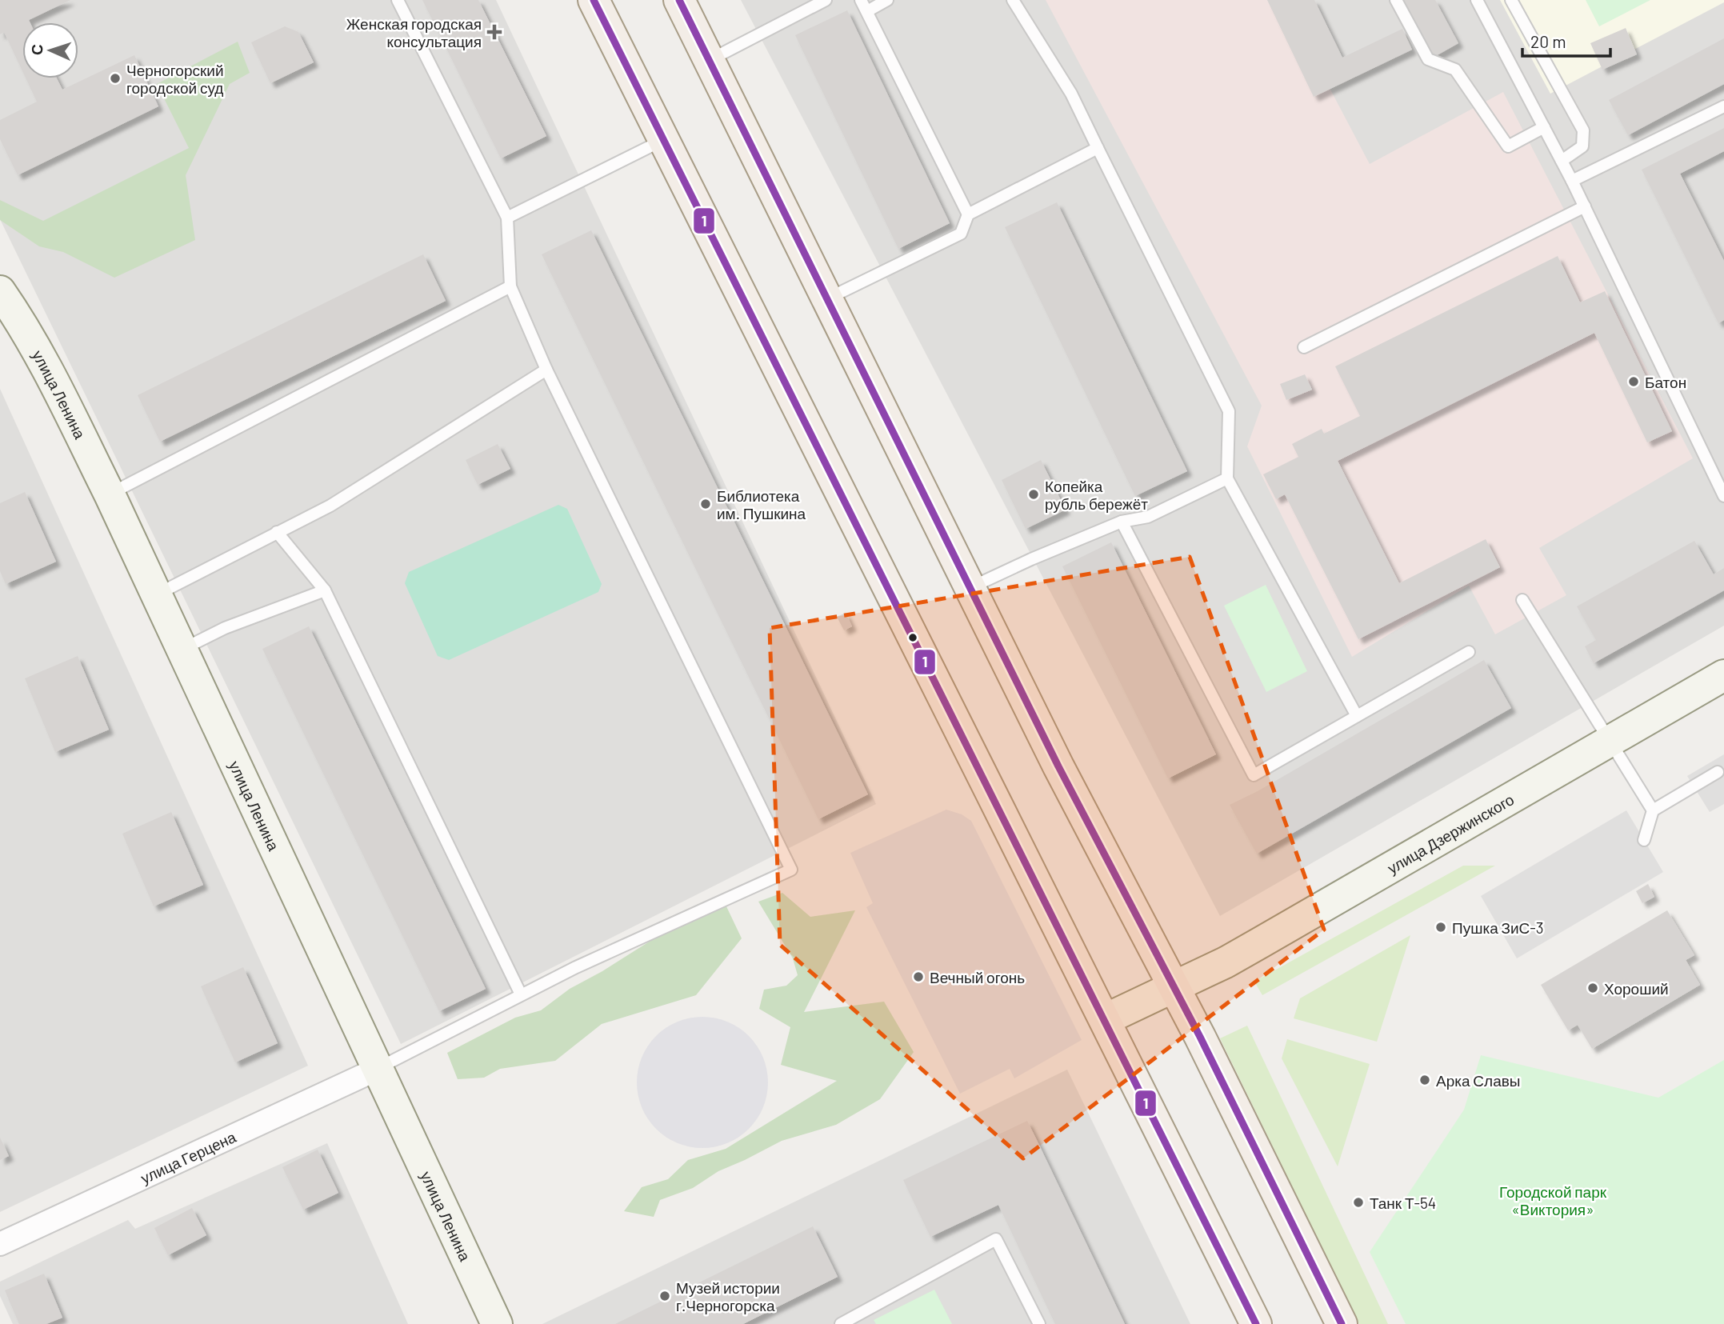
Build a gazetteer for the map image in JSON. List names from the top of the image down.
{
  "streets": {
    "street": ["улица Ленина", "улица Дзержинского", "улица Герцена"]
  },
  "crossings": [
    ["улица Ленина", "улица Герцена"]
  ],
  "parks": ["Городской парк «Виктория»"],
  "places": {
    "health": ["Женская городская консультация"],
    "other": [
      "Черногорский городской суд",
      "Батон",
      "Копейка рубль бережёт",
      "Библиотека им. Пушкина",
      "Пушка ЗиС-3",
      "Вечный огонь",
      "Хороший",
      "Арка Славы",
      "Танк Т-54",
      "Музей истории г.Черногорска"
    ]
  },
  "lines": ["transit line 1"],
  "scale_bar": "20 m",
  "north": "left"
}
